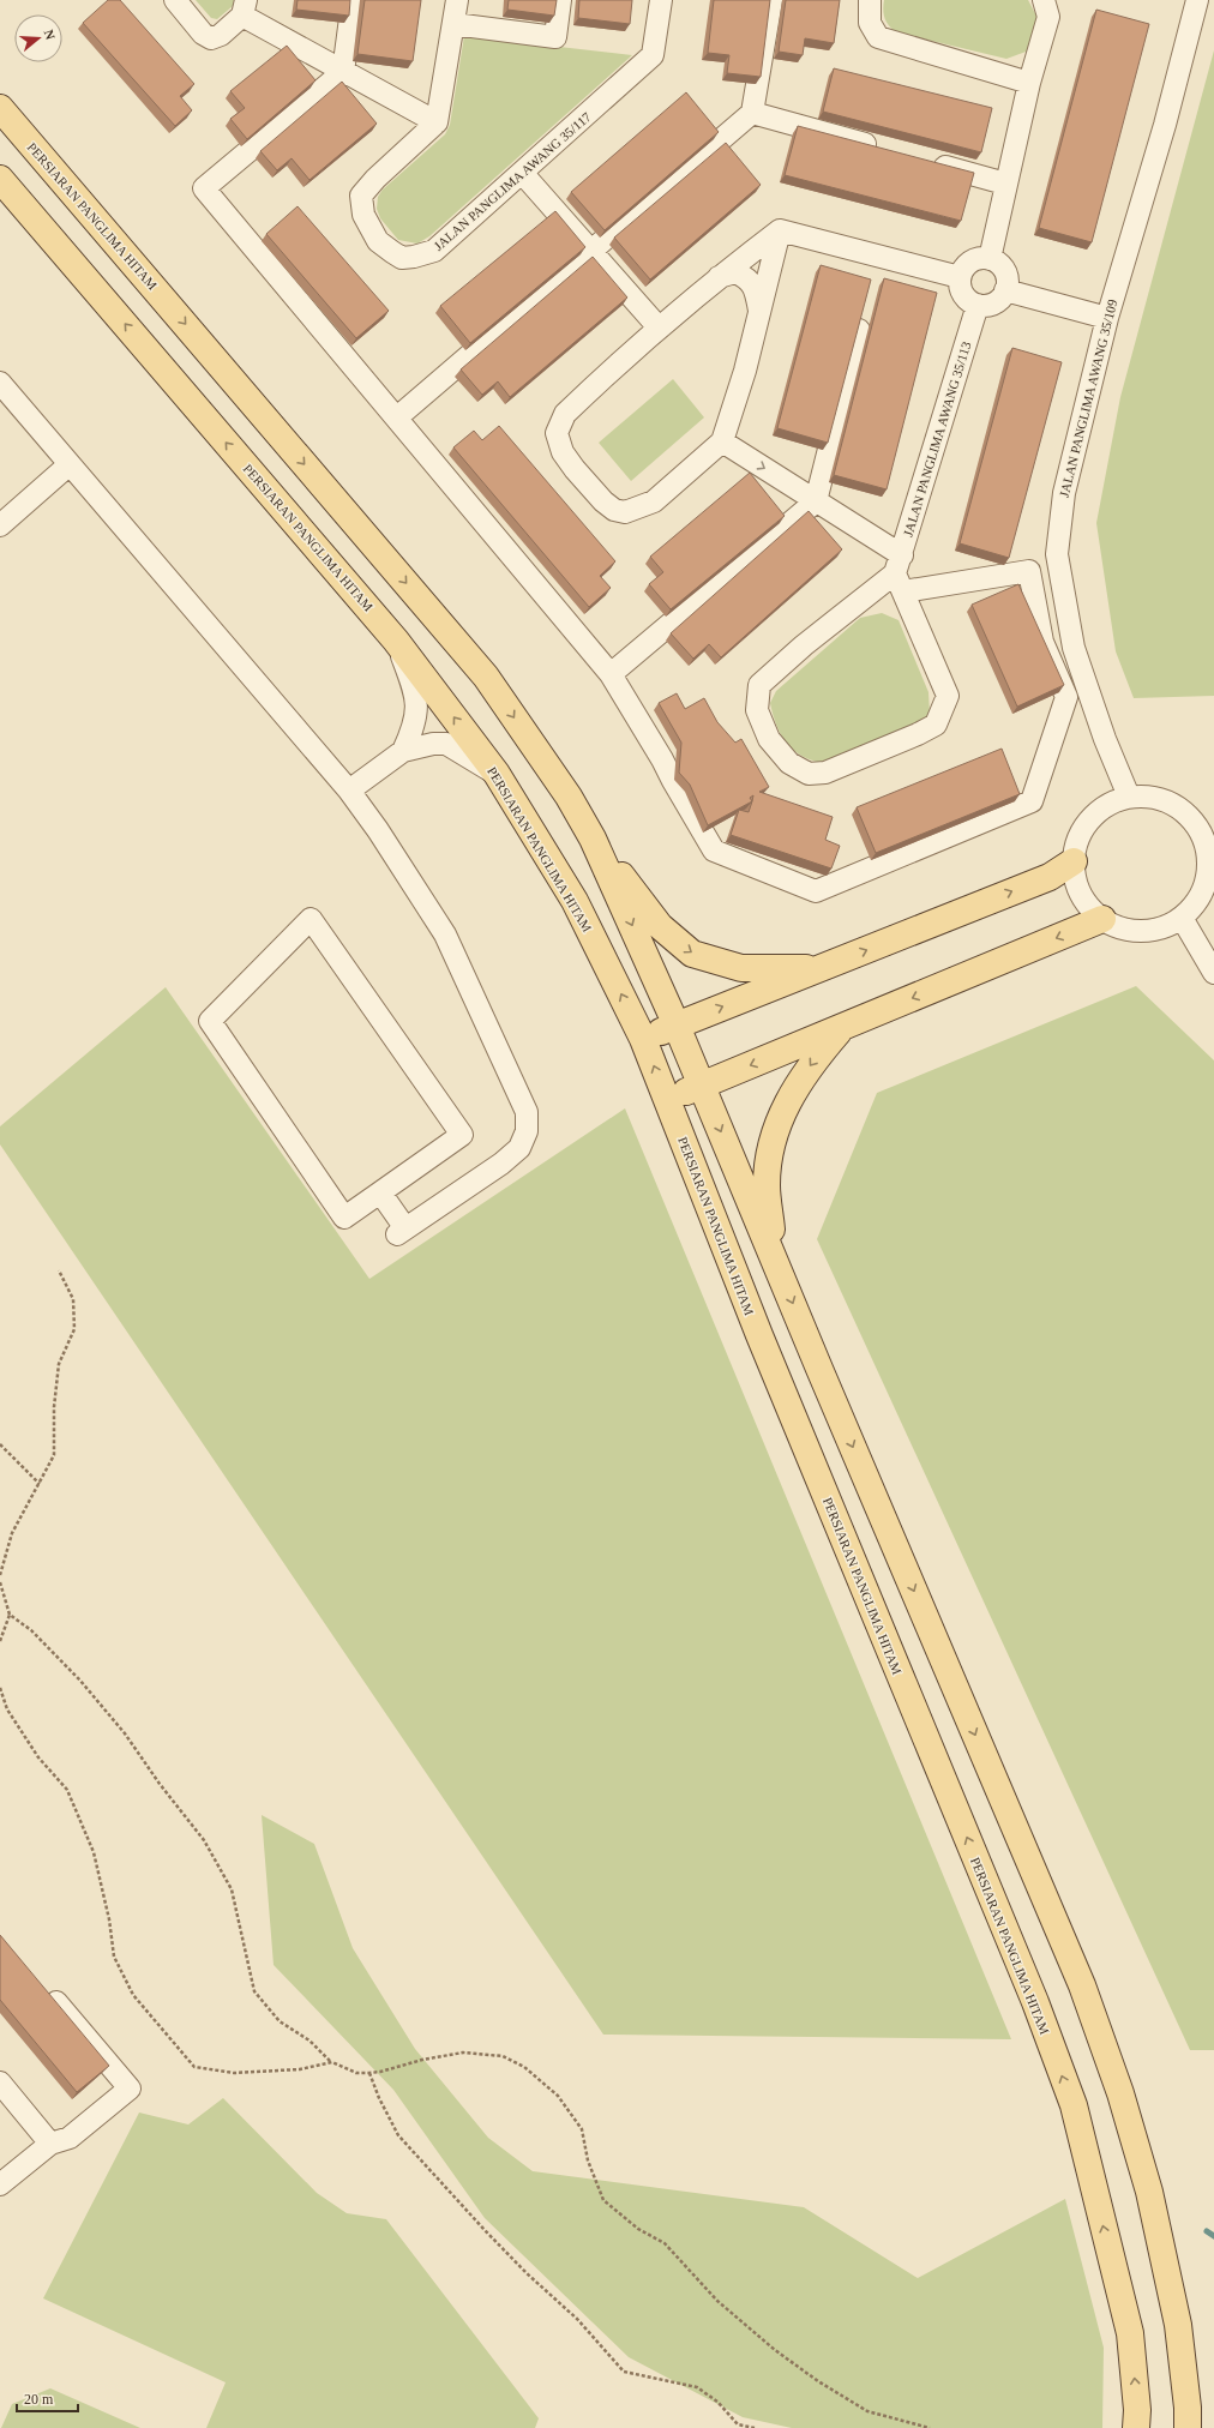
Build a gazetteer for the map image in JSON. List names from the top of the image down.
{
  "streets": {
    "main road": ["PERSIARAN PANGLIMA HITAM"],
    "street": ["JALAN PANGLIMA AWANG 35/117", "JALAN PANGLIMA AWANG 35/109", "JALAN PANGLIMA AWANG 35/113"]
  },
  "scale_bar": "20 m",
  "north": "right"
}
